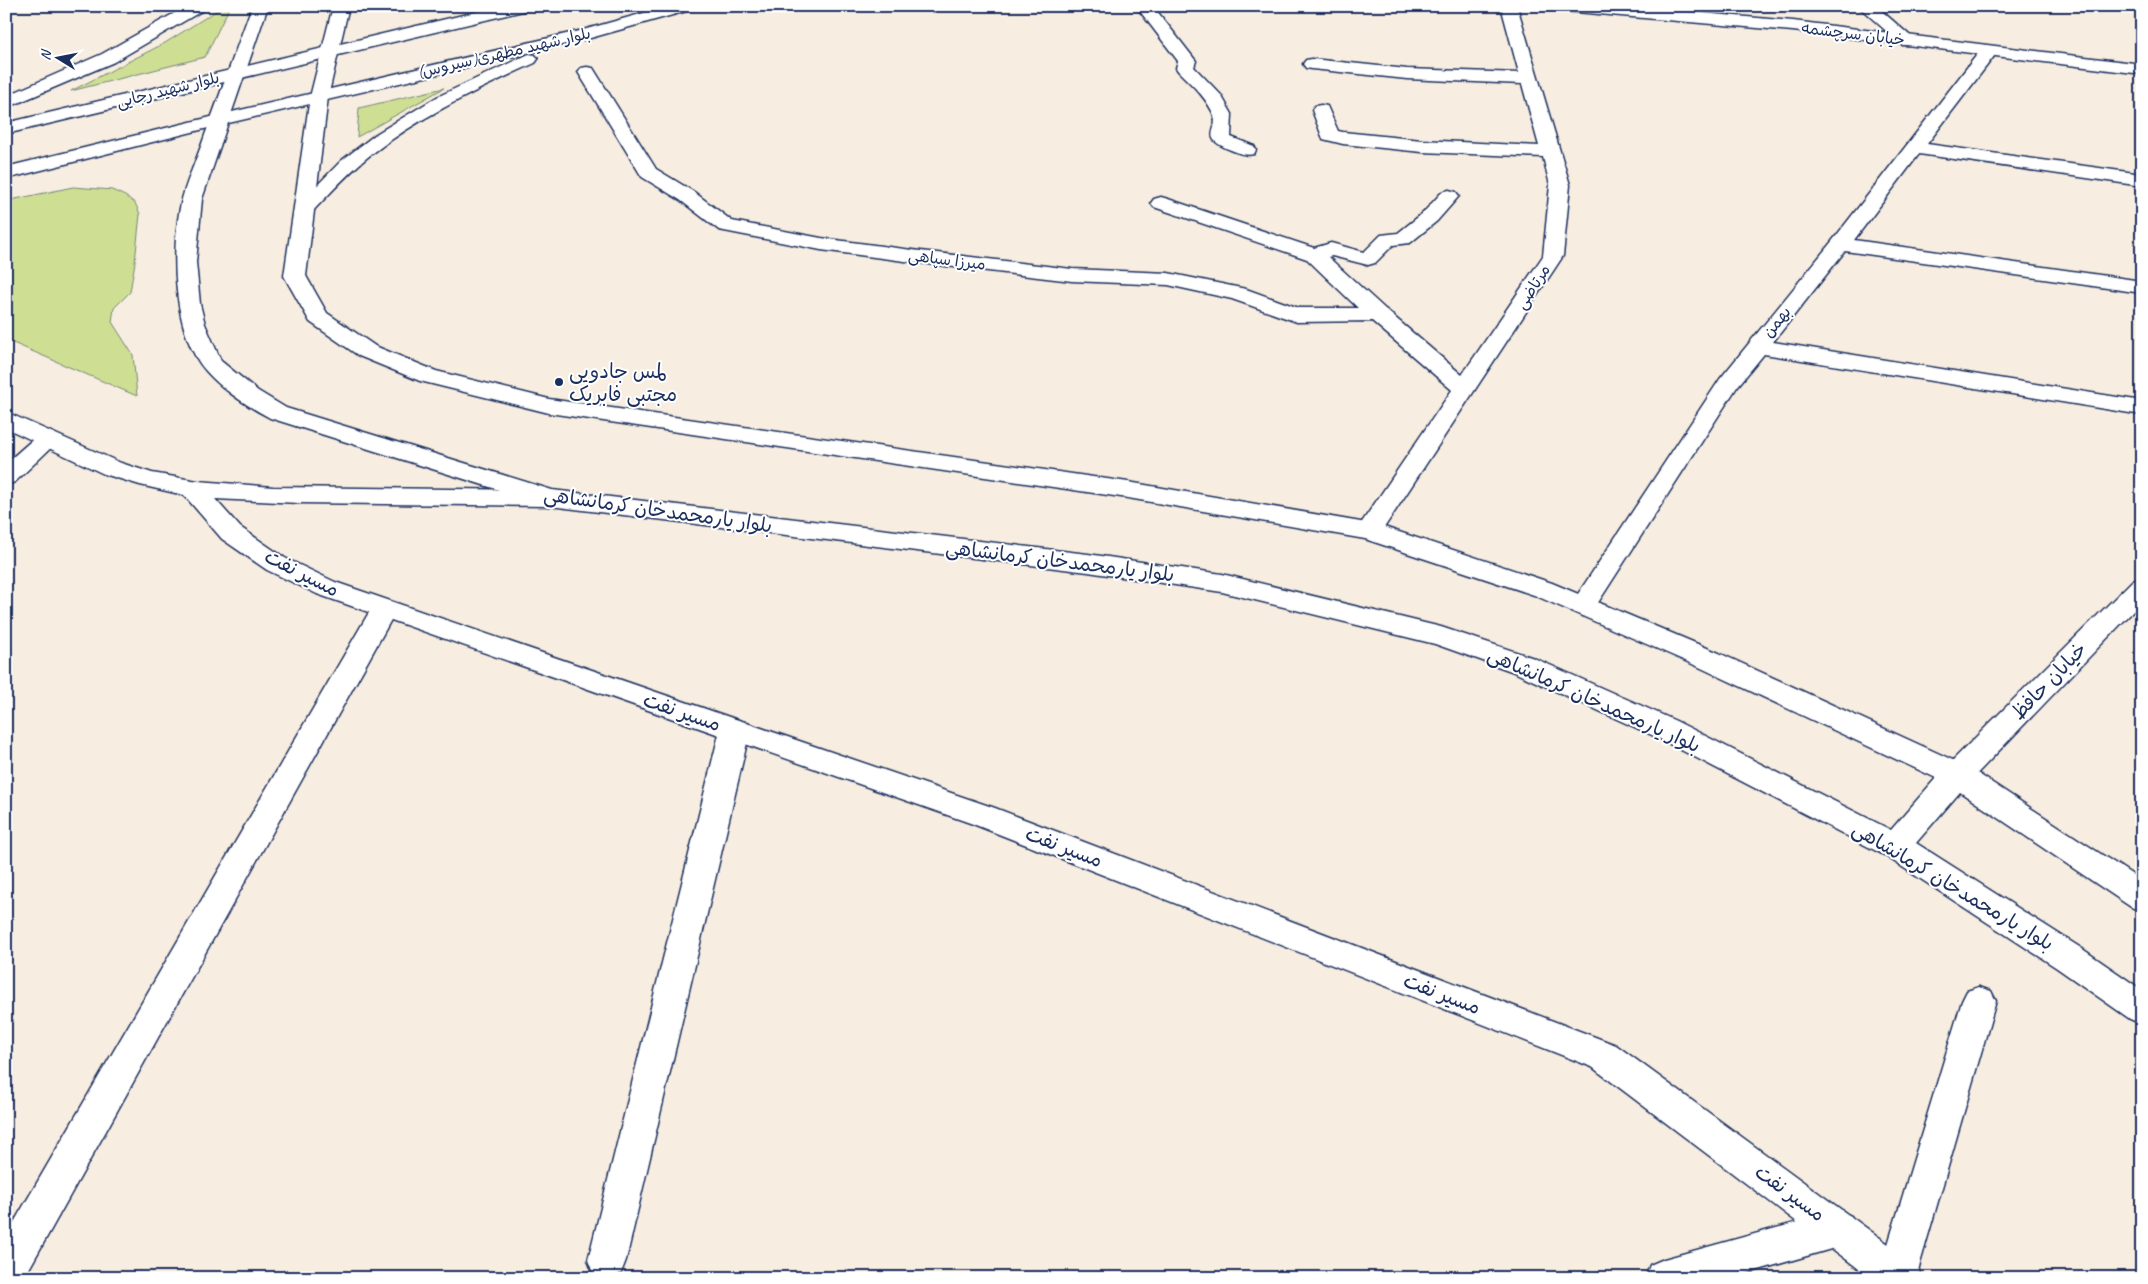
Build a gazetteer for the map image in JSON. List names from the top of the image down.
{
  "streets": {
    "street": [
      "خیابان سرچشمه",
      "بلوار شهید مطهری(سیروس)",
      "بلوار شهید رجایی",
      "میرزا سپاهی",
      "مرتاضی",
      "بهمن",
      "بلوار یارمحمدخان کرمانشاهی",
      "مسیر نفت",
      "خیابان حافظ"
    ]
  },
  "crossings": [
    ["خیابان سرچشمه", "بهمن"],
    ["بلوار شهید رجایی", "بلوار یارمحمدخان کرمانشاهی"],
    ["بلوار یارمحمدخان کرمانشاهی", "خیابان حافظ"]
  ],
  "places": ["لمس جادویی مجتبی فابریک"],
  "north": "left"
}
